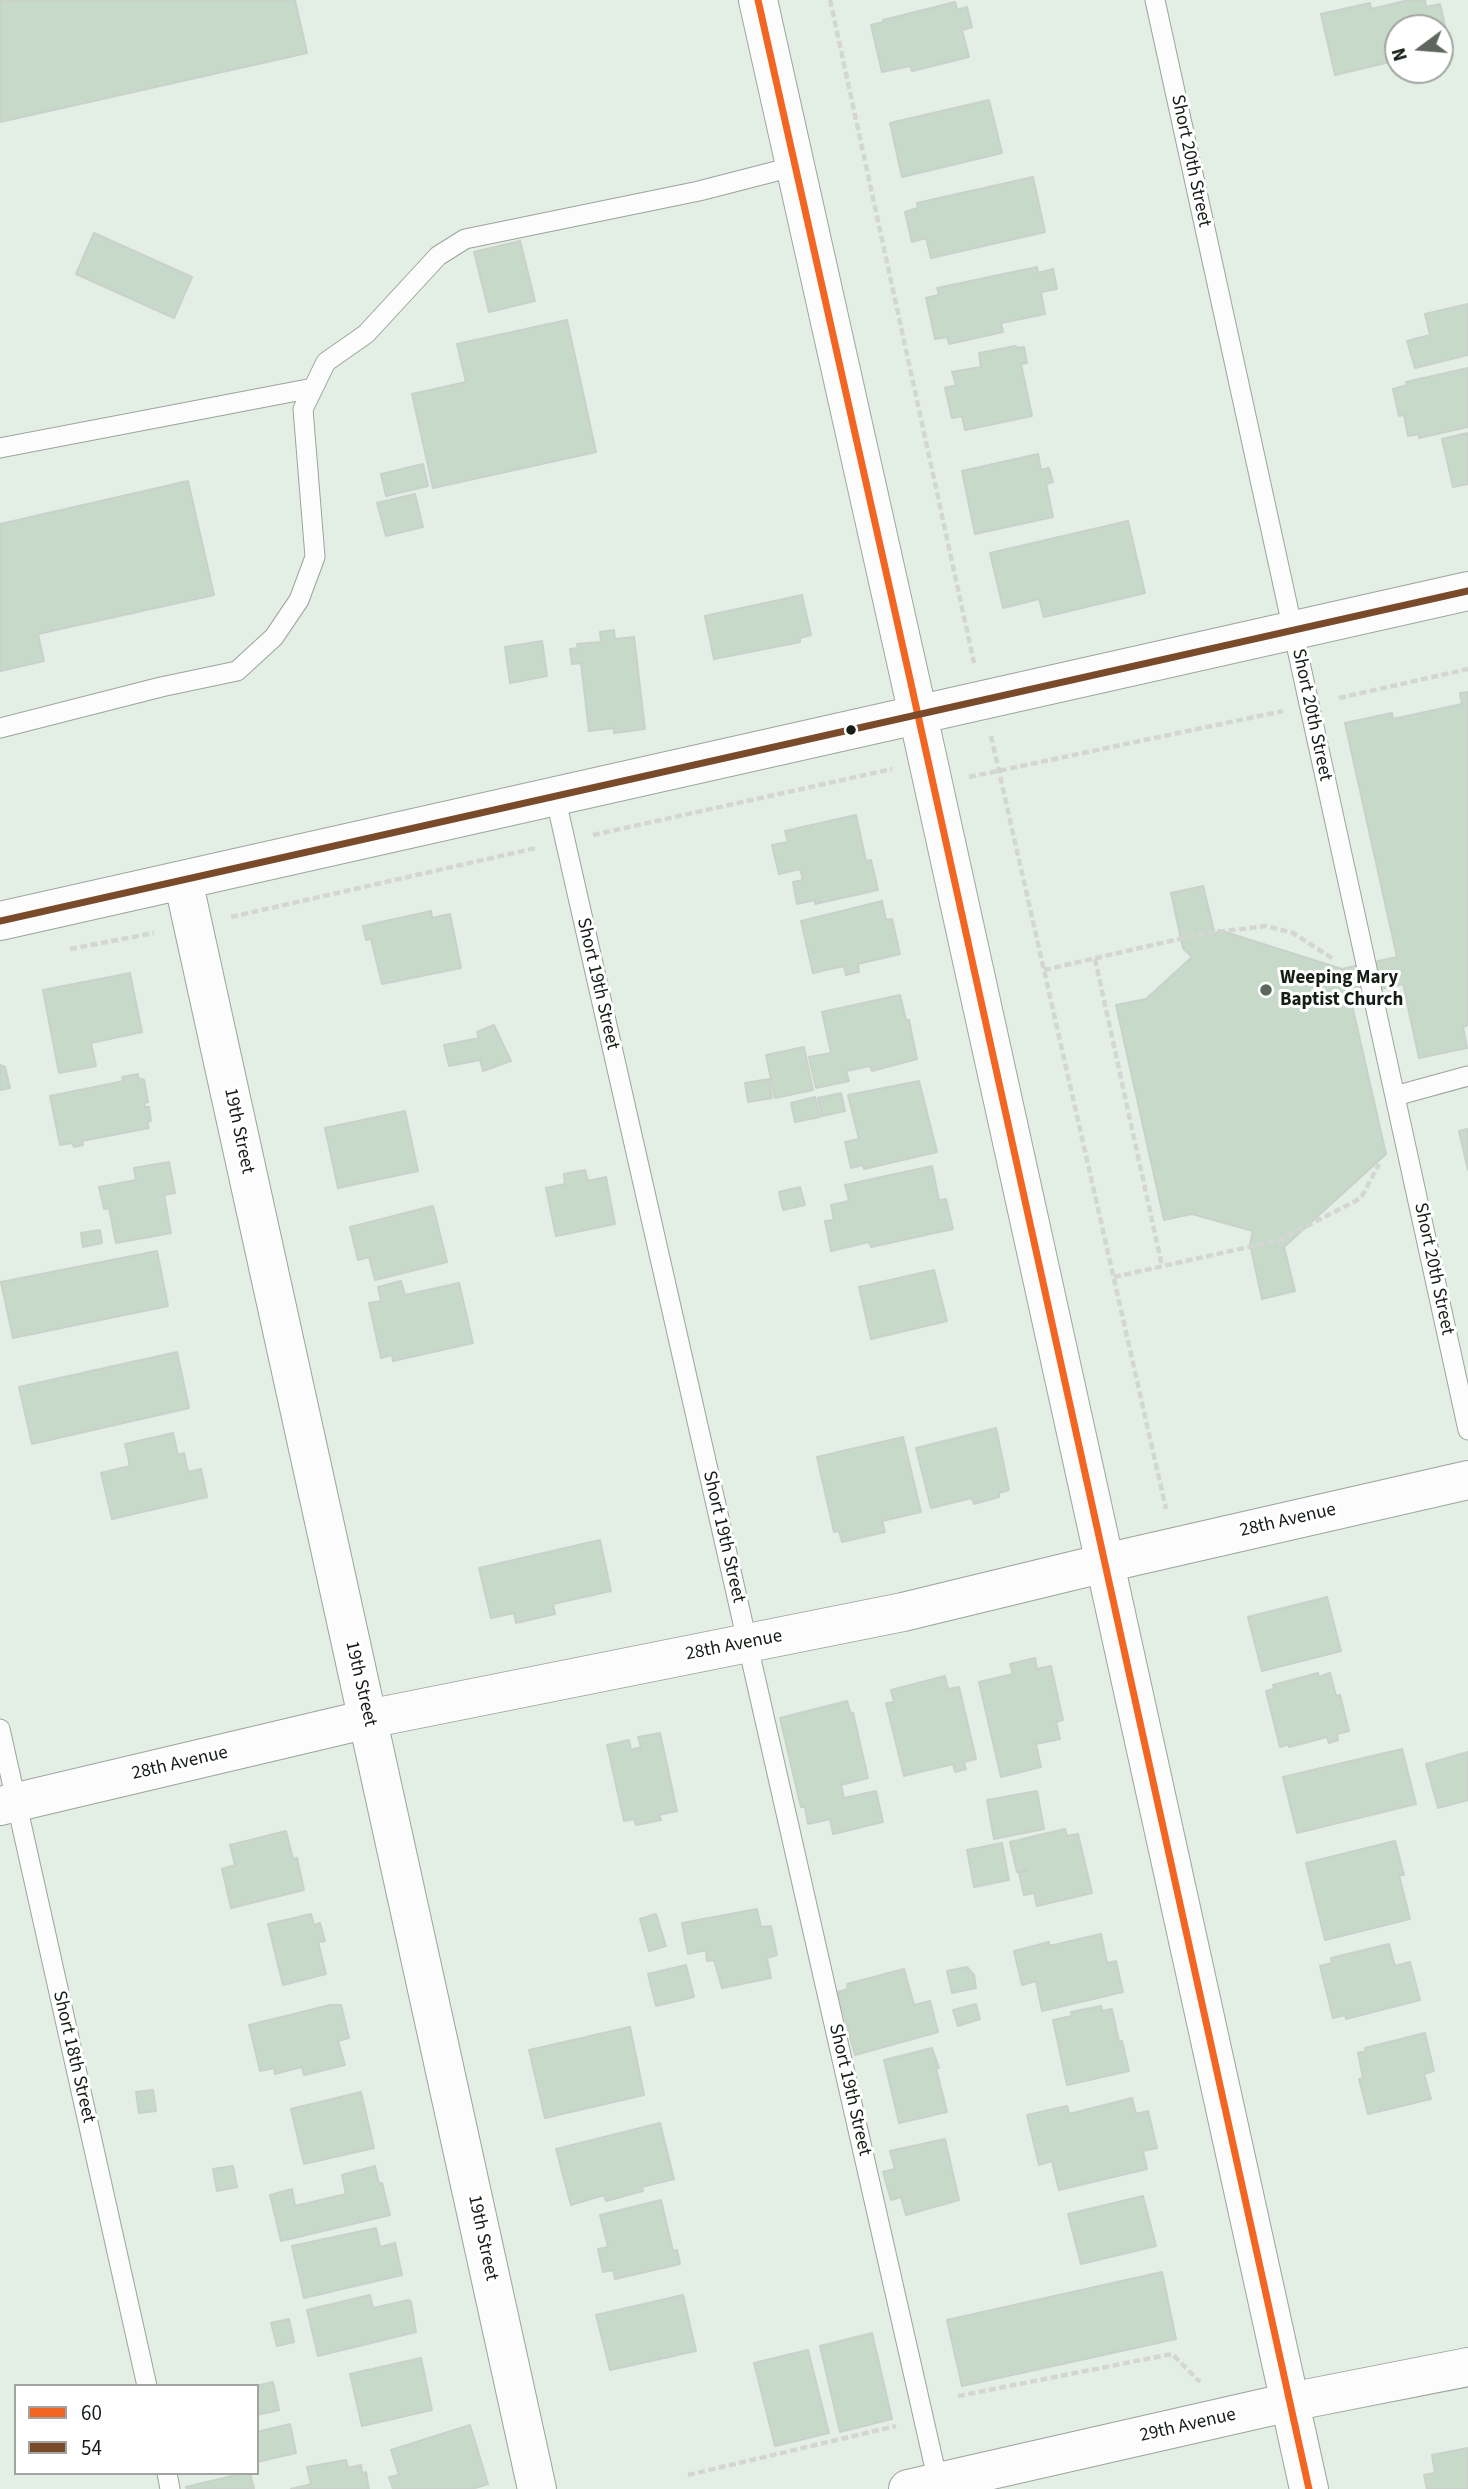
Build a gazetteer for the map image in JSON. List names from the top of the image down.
{
  "streets": {
    "street": ["19th Street", "28th Avenue", "29th Avenue"],
    "lane": ["Short 20th Street", "Short 19th Street", "Short 18th Street"]
  },
  "crossings": [
    ["Short 19th Street", "28th Avenue"],
    ["Short 19th Street", "29th Avenue"],
    ["19th Street", "28th Avenue"],
    ["28th Avenue", "Short 18th Street"]
  ],
  "places": ["Weeping Mary Baptist Church"],
  "lines": ["transit line 60", "transit line 54"],
  "legend": ["60", "54"],
  "north": "left"
}
